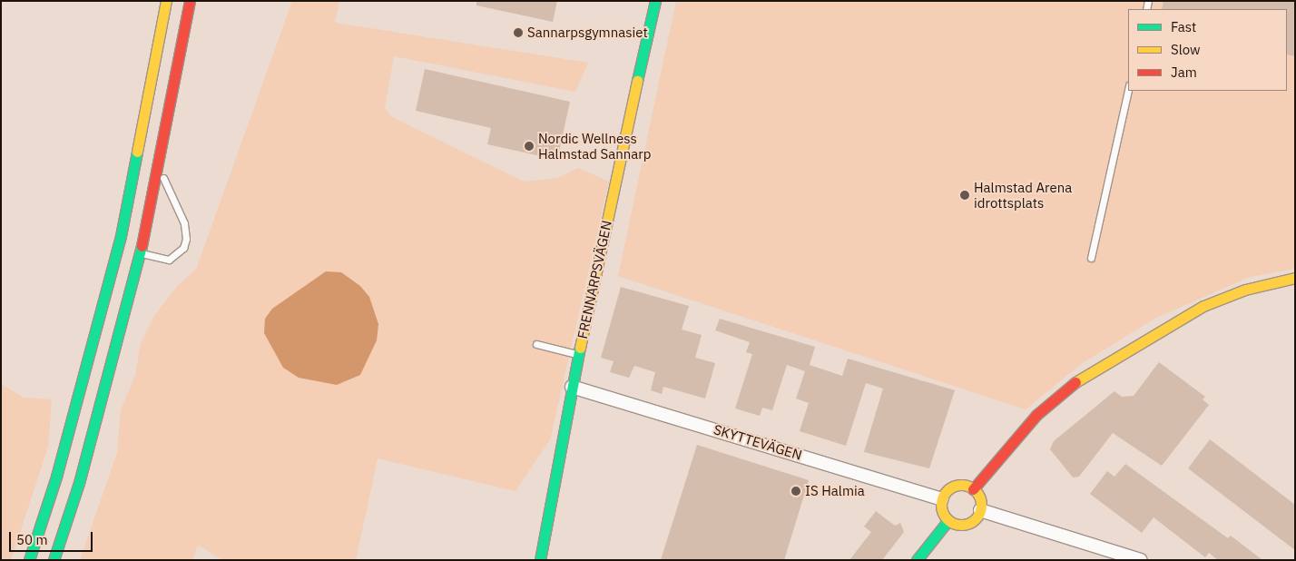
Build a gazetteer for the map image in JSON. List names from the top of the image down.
{
  "streets": {
    "main road": ["FRENNARPSVÄGEN"],
    "street": ["SKYTTEVÄGEN"]
  },
  "crossings": [
    ["FRENNARPSVÄGEN", "SKYTTEVÄGEN"]
  ],
  "places": [
    "Sannarpsgymnasiet",
    "Nordic Wellness Halmstad Sannarp",
    "Halmstad Arena idrottsplats",
    "IS Halmia"
  ],
  "legend": ["Fast", "Slow", "Jam"],
  "scale_bar": "50 m"
}
